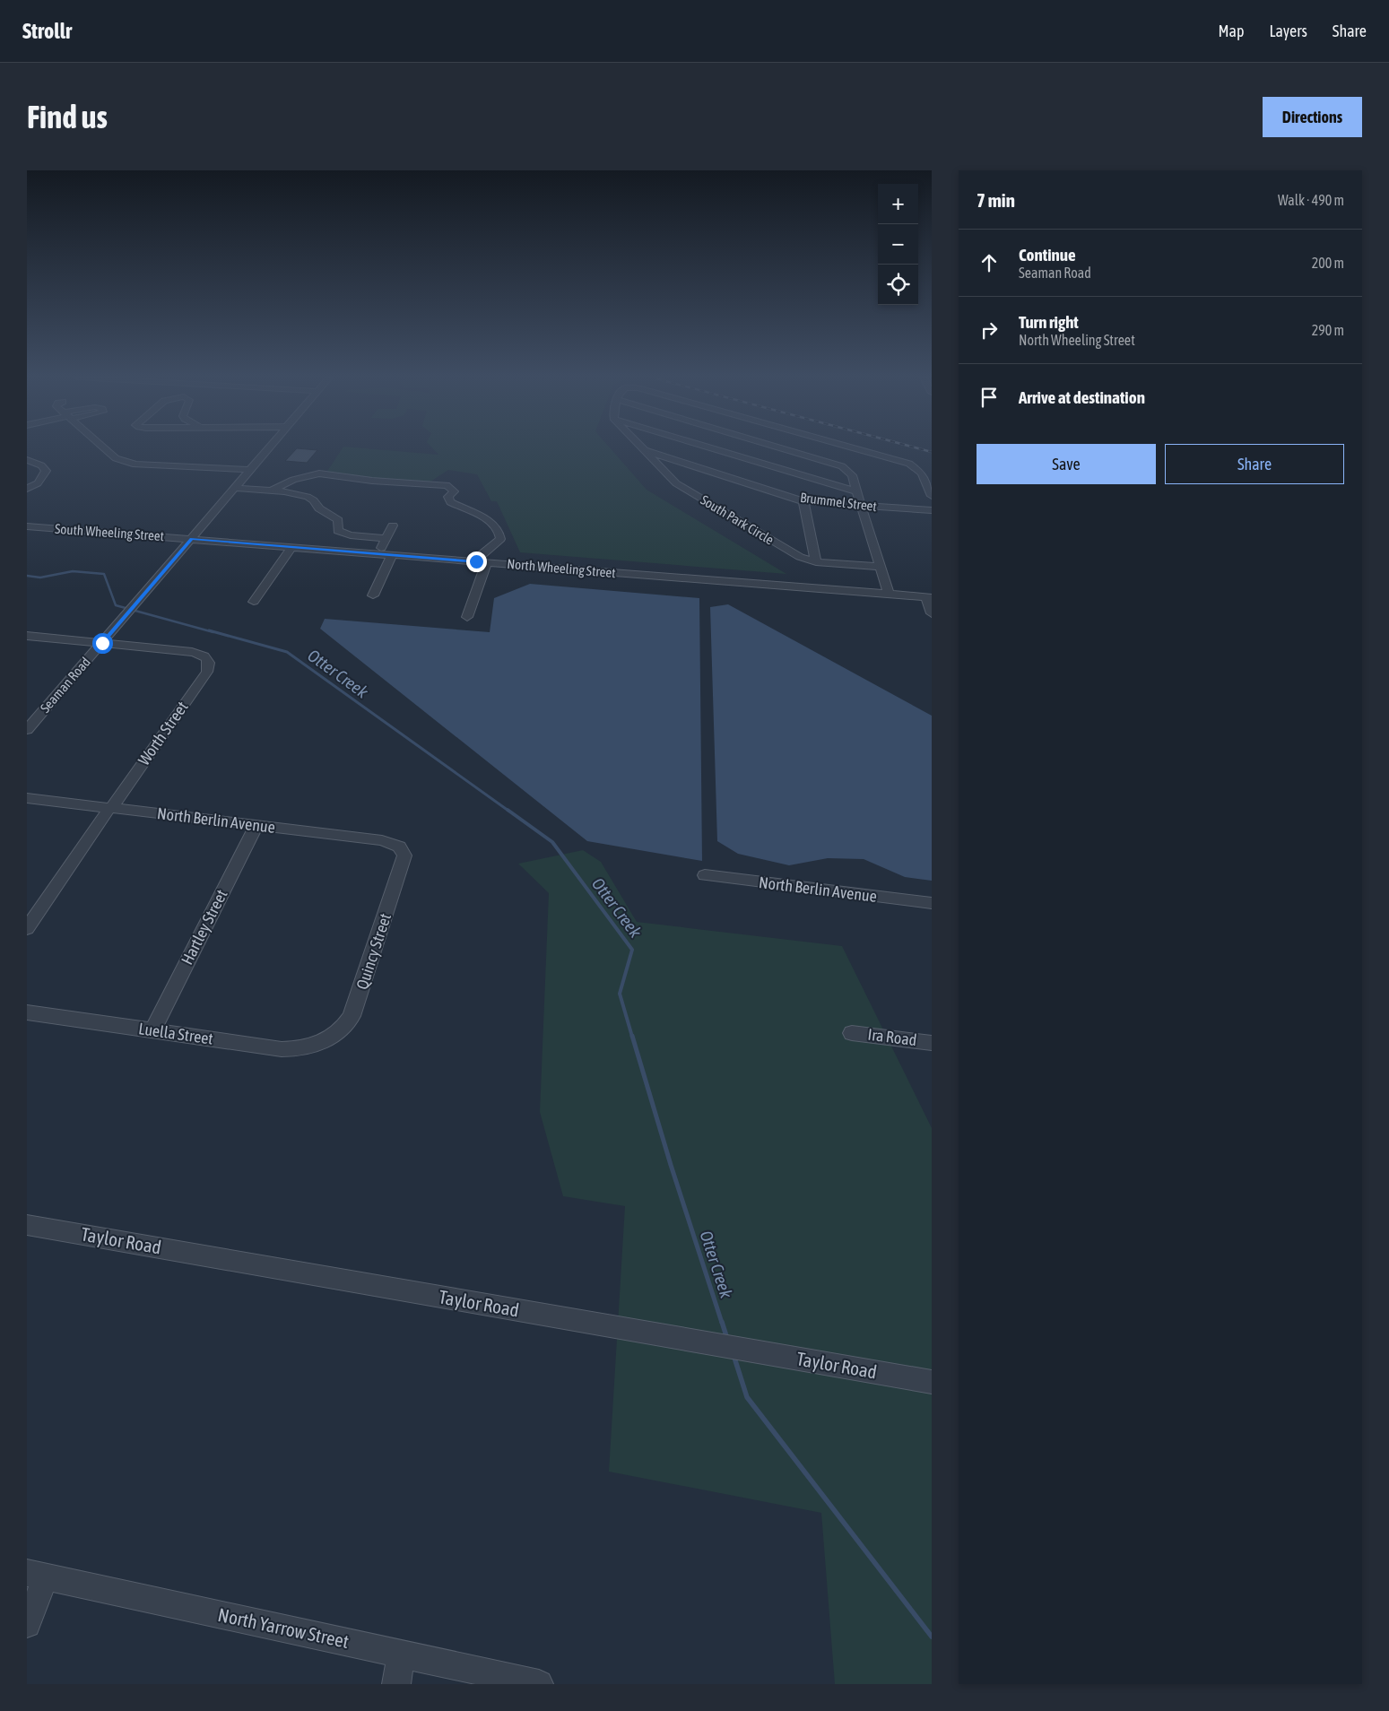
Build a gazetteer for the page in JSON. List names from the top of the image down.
{
  "streets": {
    "street": [
      "Brummel Street",
      "South Park Circle",
      "South Wheeling Street",
      "North Wheeling Street",
      "Seaman Road",
      "Worth Street",
      "North Berlin Avenue",
      "Hartley Street",
      "Quincy Street",
      "Luella Street",
      "Ira Road",
      "Taylor Road",
      "North Yarrow Street"
    ]
  },
  "crossings": [
    ["Brummel Street", "South Park Circle"],
    ["South Wheeling Street", "North Wheeling Street"],
    ["South Wheeling Street", "Seaman Road"],
    ["North Wheeling Street", "Seaman Road"],
    ["Seaman Road", "Worth Street"],
    ["Worth Street", "North Berlin Avenue"],
    ["North Berlin Avenue", "Hartley Street"],
    ["North Berlin Avenue", "Quincy Street"],
    ["Hartley Street", "Luella Street"],
    ["Quincy Street", "Luella Street"]
  ],
  "water": ["Otter Creek"],
  "page": {
    "header": "Strollr",
    "nav": ["Map", "Layers", "Share"],
    "buttons": [
      "Directions",
      ["Save", "Share"]
    ],
    "title": "Find us",
    "heading": ["7 min", "Walk · 490 m"],
    "map_buttons": ["+", "−"],
    "list": [
      ["Continue", "Seaman Road", "200 m"],
      ["Turn right", "North Wheeling Street", "290 m"],
      "Arrive at destination"
    ]
  }
}
